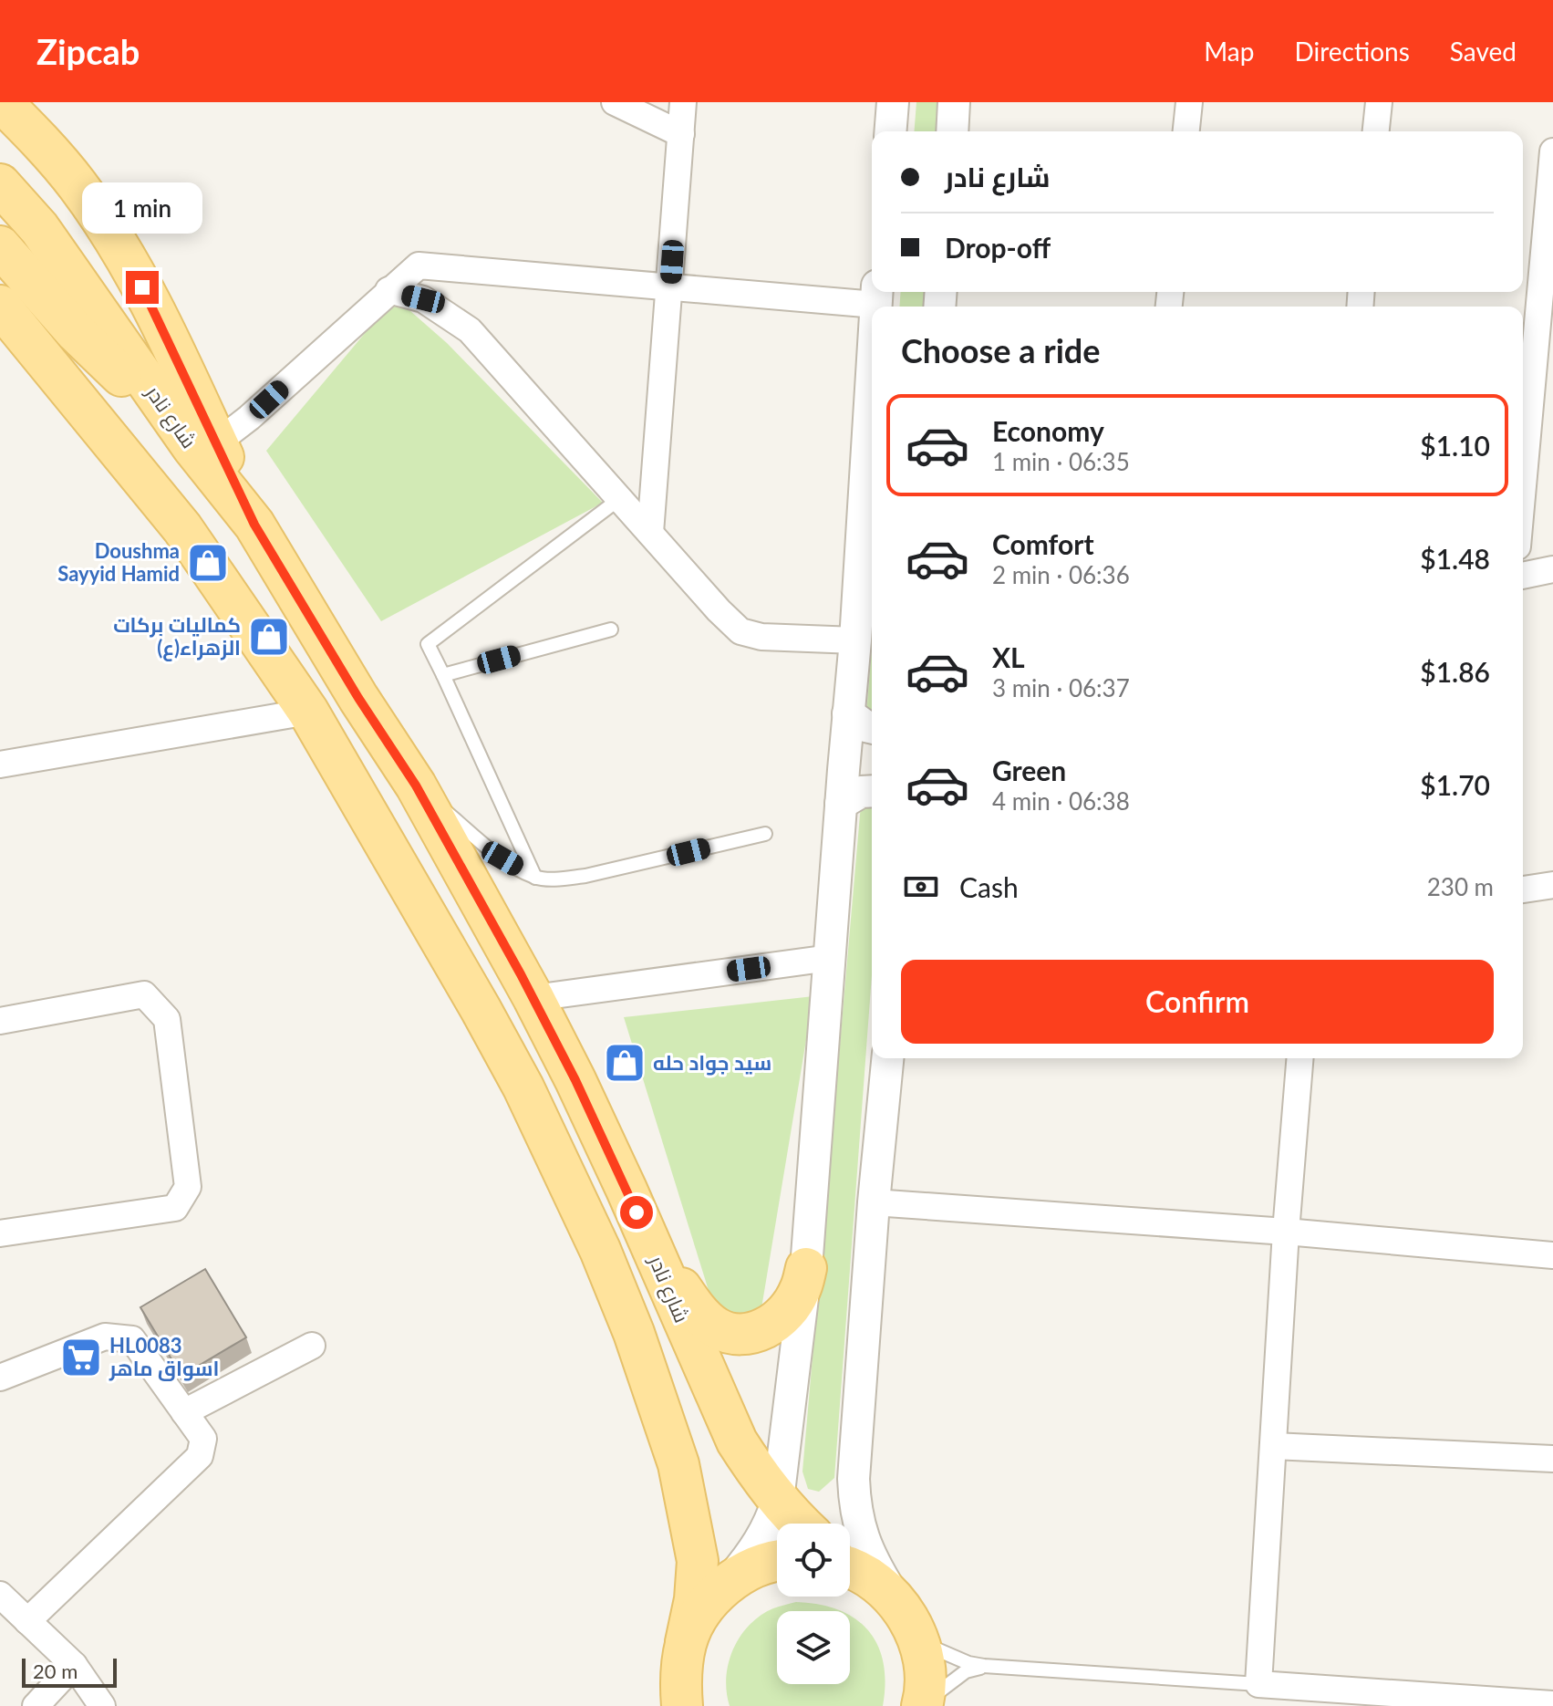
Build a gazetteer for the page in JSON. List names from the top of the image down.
{
  "streets": {
    "main road": ["شارع نادر"]
  },
  "places": {
    "shop": ["Doushma Sayyid Hamid", "كماليات بركات الزهراء(ع)", "سيد جواد حله"],
    "supermarket": ["HL0083 اسواق ماهر"]
  },
  "scale_bar": "20 m",
  "page": {
    "header": "Zipcab",
    "nav": ["Map", "Directions", "Saved"],
    "banner": ["شارع نادر", "Drop-off"],
    "bubble": "1 min",
    "heading": "Choose a ride",
    "list": [
      {
        "name": "Economy",
        "note": "1 min · 06:35",
        "value": "$1.10"
      },
      {
        "name": "Comfort",
        "note": "2 min · 06:36",
        "value": "$1.48"
      },
      {
        "name": "XL",
        "note": "3 min · 06:37",
        "value": "$1.86"
      },
      {
        "name": "Green",
        "note": "4 min · 06:38",
        "value": "$1.70"
      }
    ],
    "pay": ["Cash", "230 m"],
    "buttons": "Confirm",
    "scale": "20 m"
  }
}
